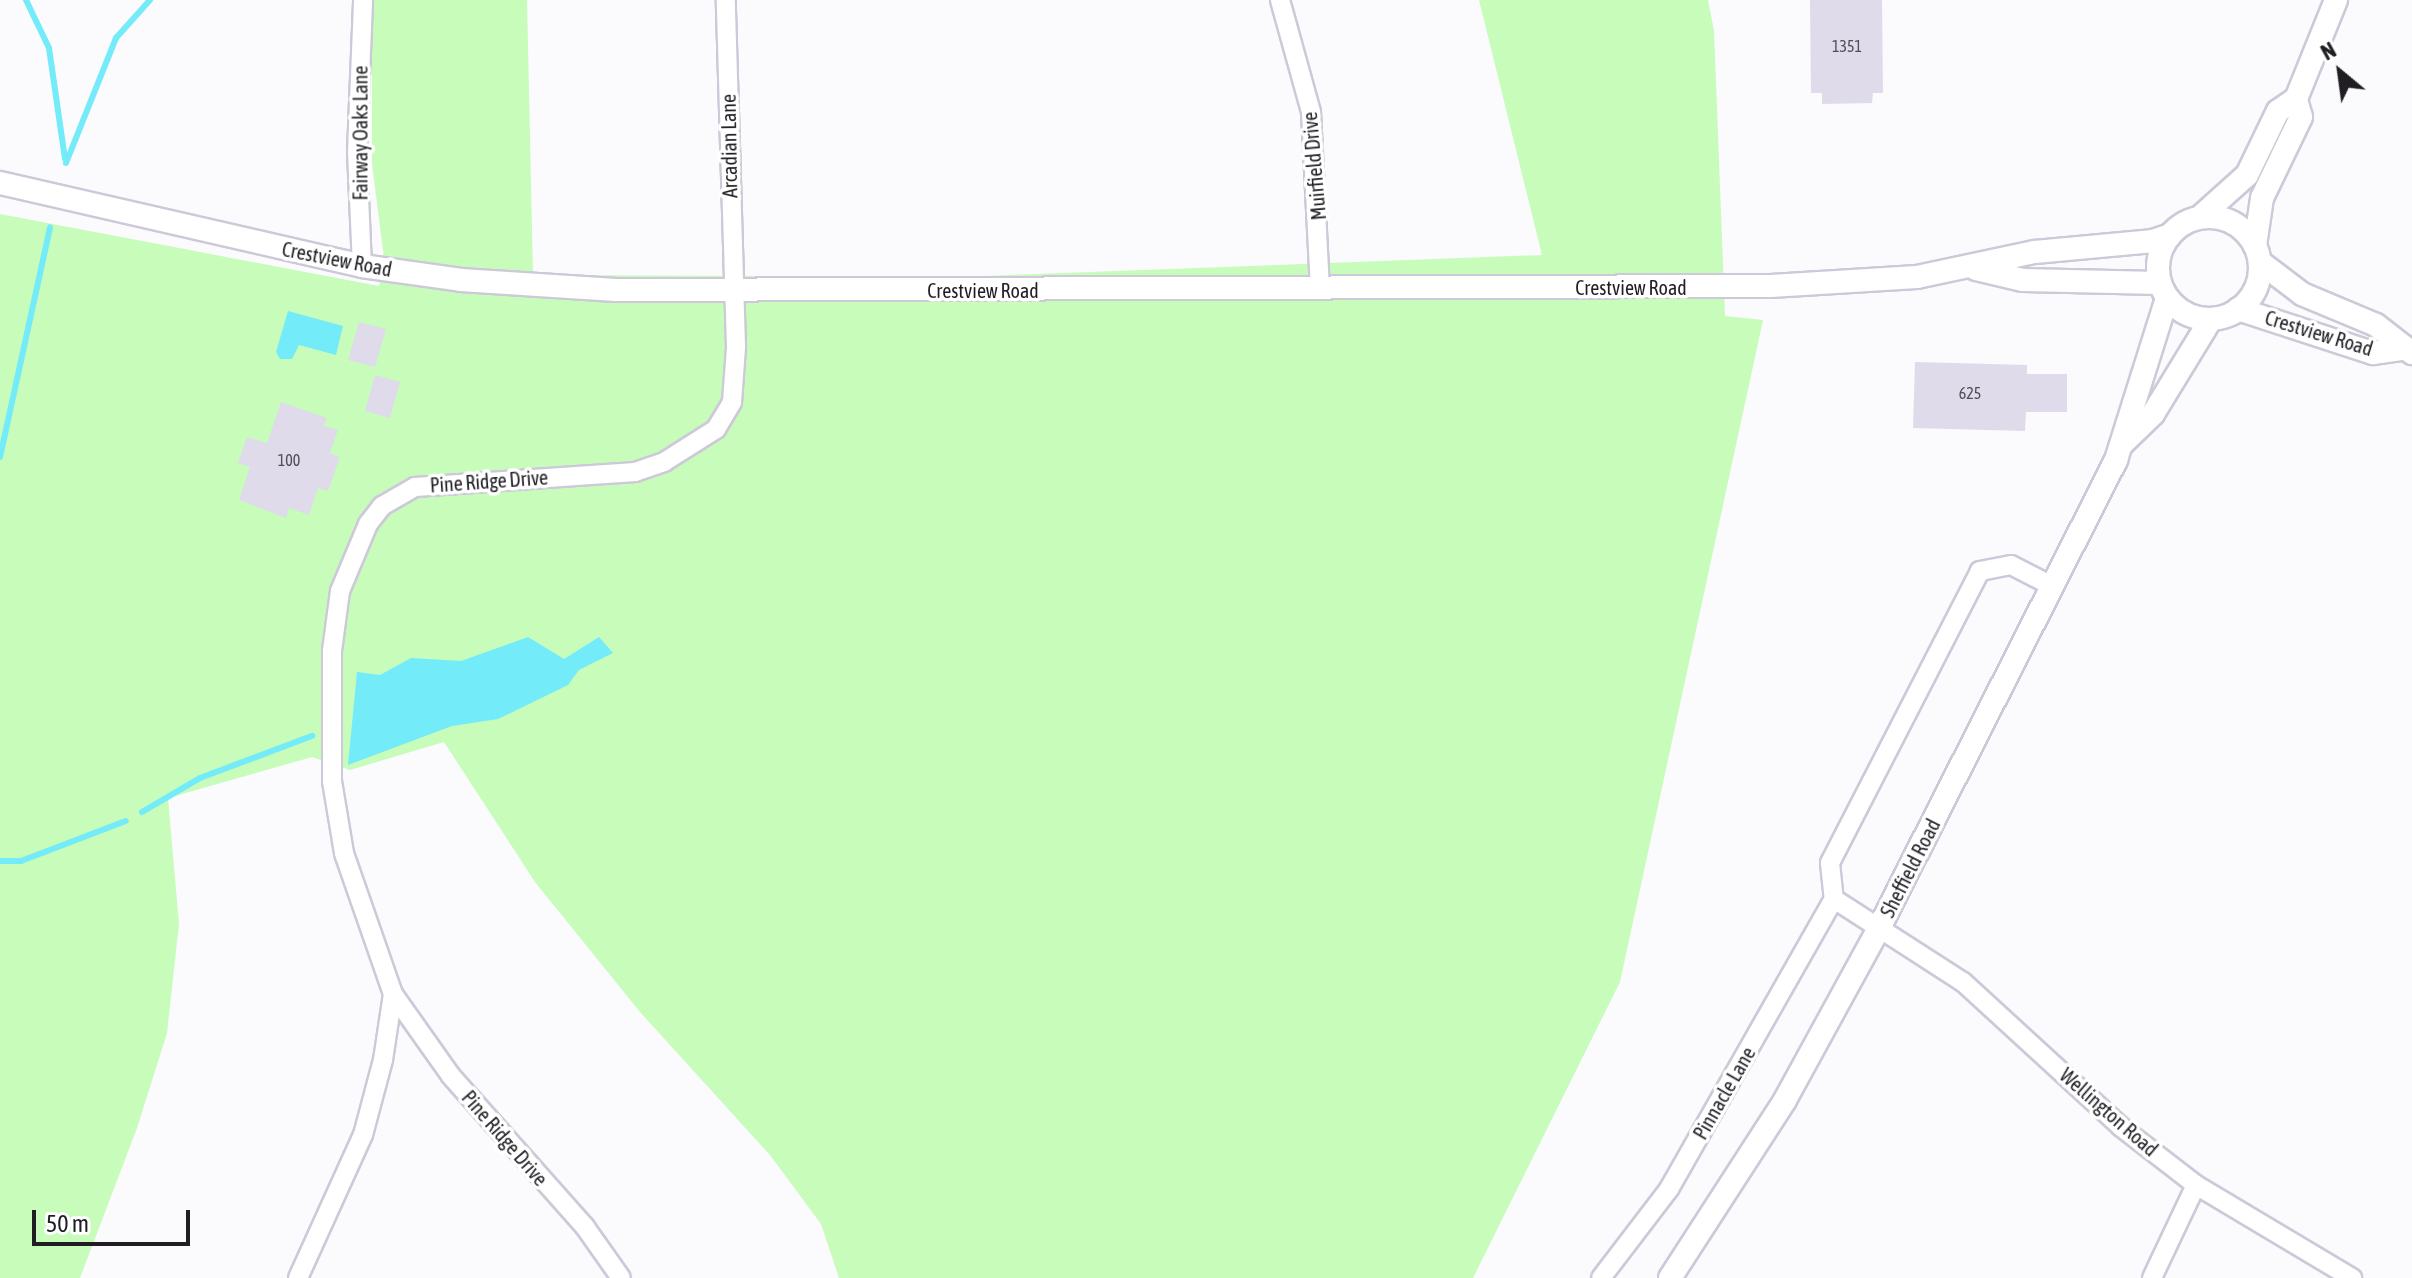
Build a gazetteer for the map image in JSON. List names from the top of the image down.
{
  "streets": {
    "street": [
      "Fairway Oaks Lane",
      "Arcadian Lane",
      "Muirfield Drive",
      "Crestview Road",
      "Pine Ridge Drive",
      "Sheffield Road",
      "Pinnacle Lane",
      "Wellington Road"
    ]
  },
  "crossings": [
    ["Fairway Oaks Lane", "Crestview Road"],
    ["Arcadian Lane", "Crestview Road"],
    ["Arcadian Lane", "Pine Ridge Drive"],
    ["Muirfield Drive", "Crestview Road"],
    ["Crestview Road", "Pine Ridge Drive"],
    ["Crestview Road", "Sheffield Road"],
    ["Sheffield Road", "Wellington Road"]
  ],
  "house_numbers": ["1351", "625", "100"],
  "scale_bar": "50 m",
  "north": "top left"
}
